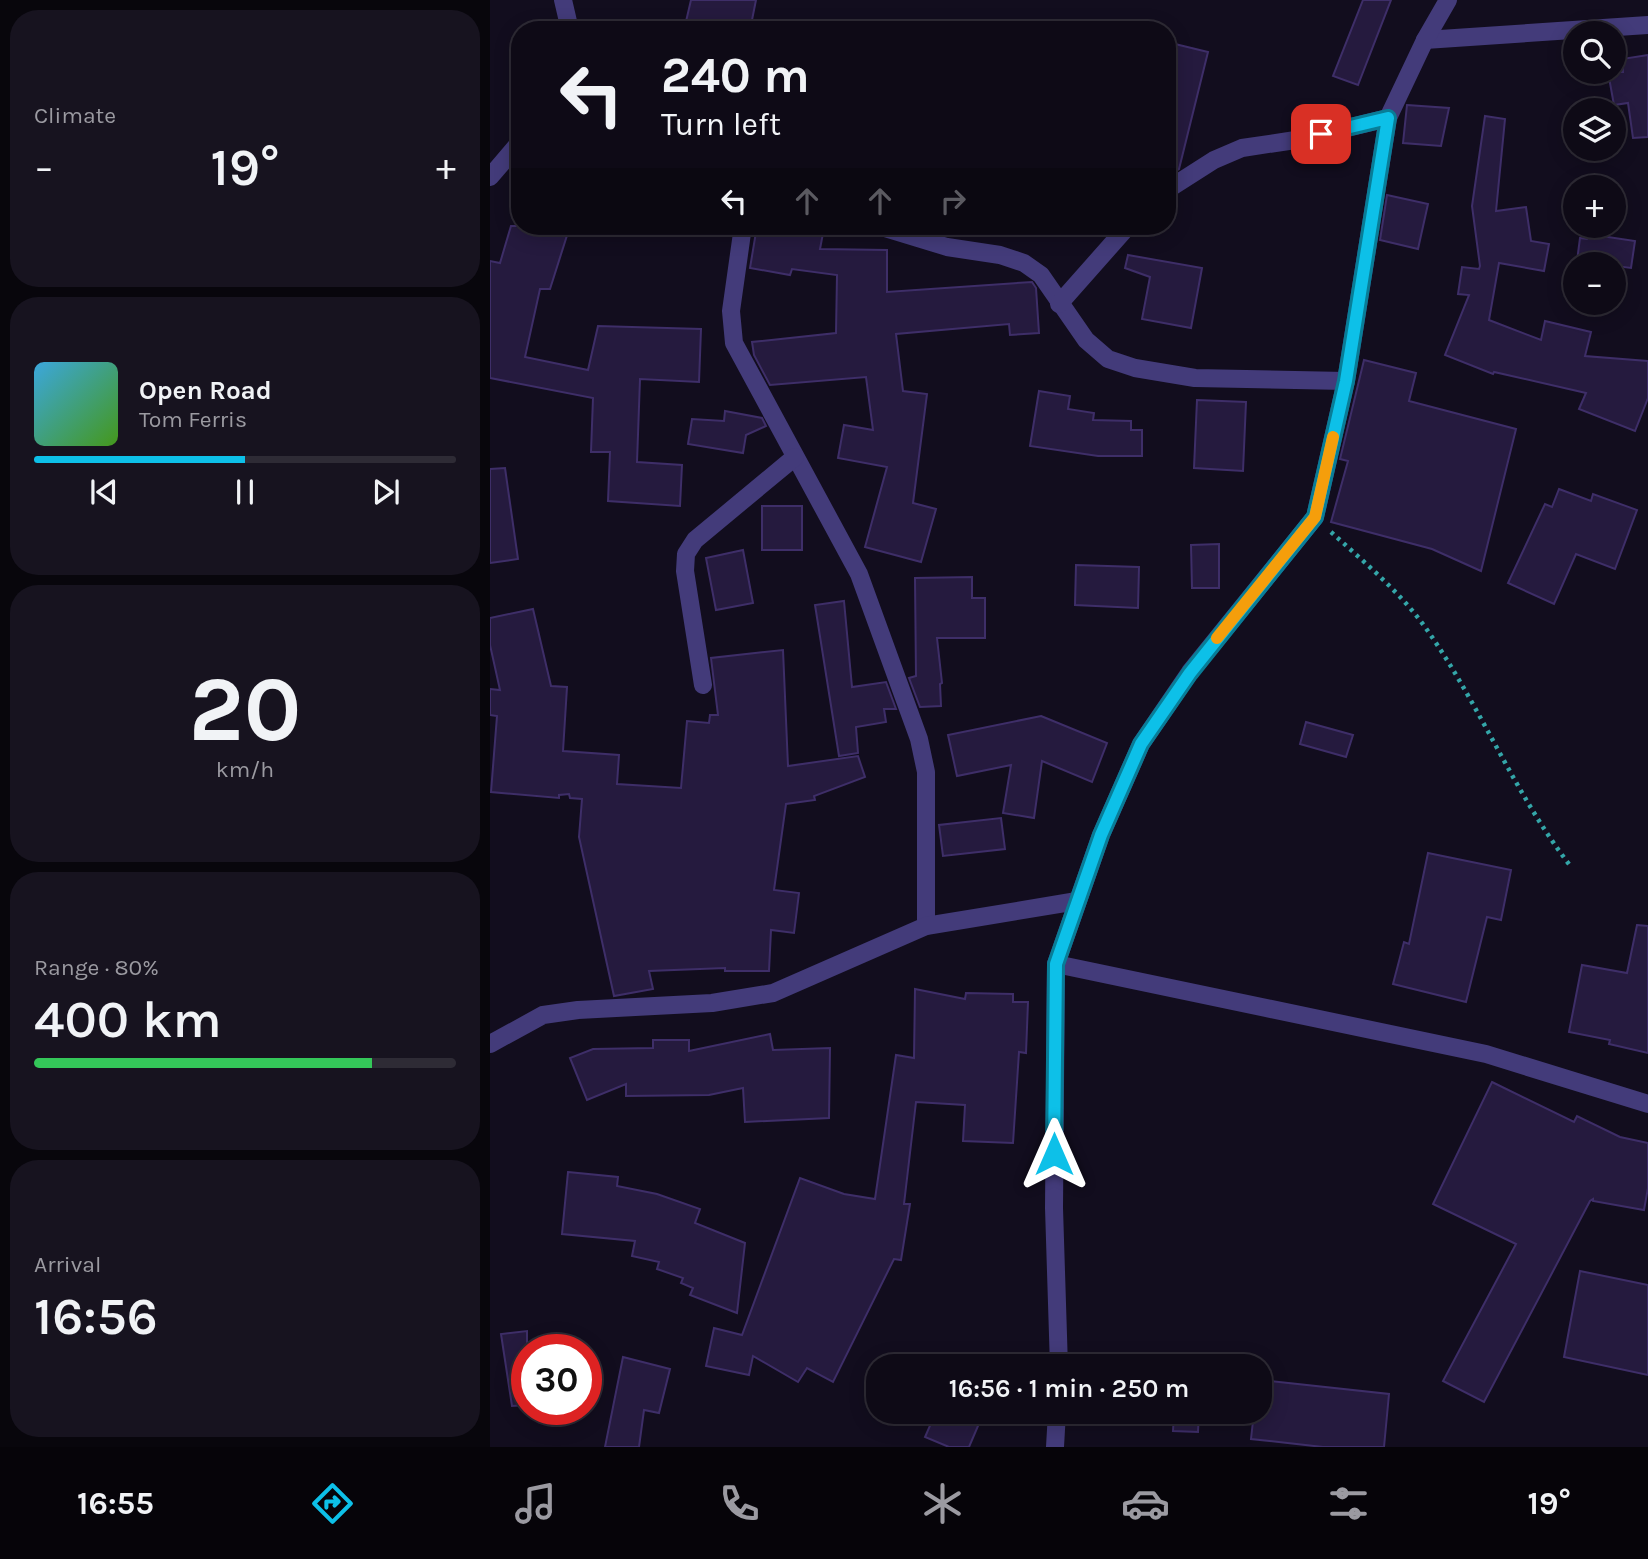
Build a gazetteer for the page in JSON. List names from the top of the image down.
{
  "page": {
    "tile": [
      "Climate",
      ["20", "km/h"],
      ["Range · 80%", "400 km"],
      ["Arrival", "16:56"]
    ],
    "map_buttons": ["+", "−"],
    "turn": ["240 m", "Turn left"],
    "heat": ["−", "19°", "+"],
    "song": ["Open Road", "Tom Ferris"],
    "limit": "30",
    "trip": "16:56 · 1 min · 250 m",
    "tabs": ["16:55", "19°"]
  }
}
